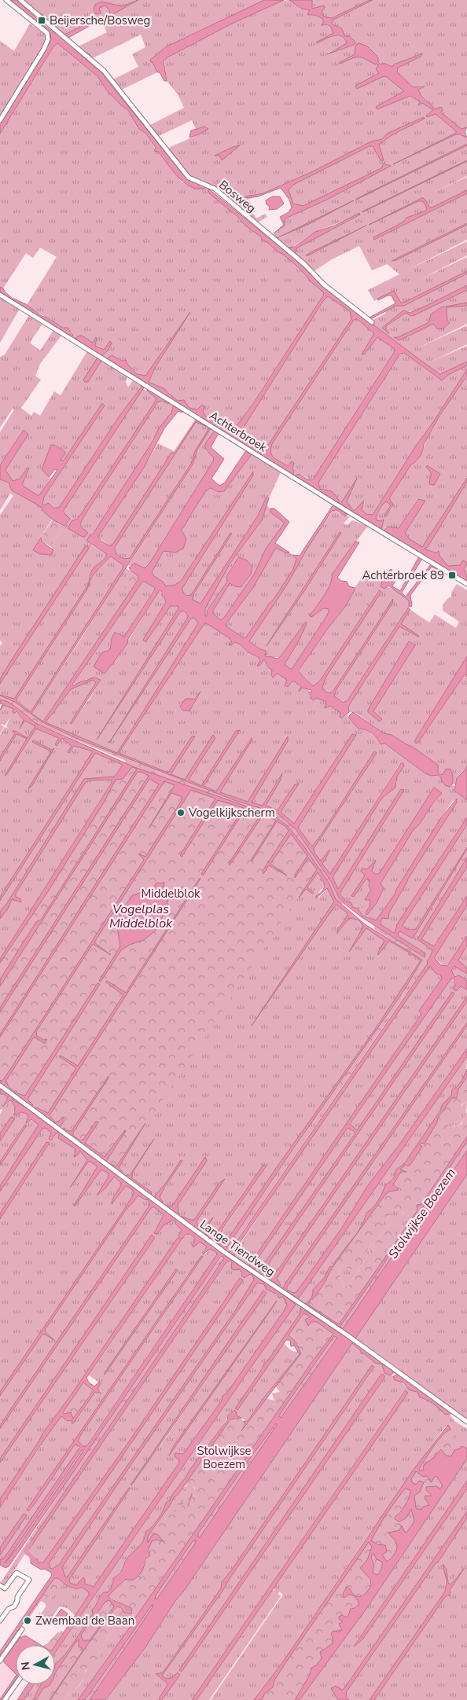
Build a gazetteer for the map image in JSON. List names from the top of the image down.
{
  "streets": {
    "street": ["Bosweg", "Achterbroek", "Lange Tiendweg"]
  },
  "water": ["Vogelplas Middelblok", "Stolwijkse Boezem"],
  "parks": ["Middelblok", "Stolwijkse Boezem"],
  "places": {
    "transit": ["Beijersche/Bosweg", "Achterbroek 89"],
    "other": ["Vogelkijkscherm", "Zwembad de Baan"]
  },
  "north": "left"
}
